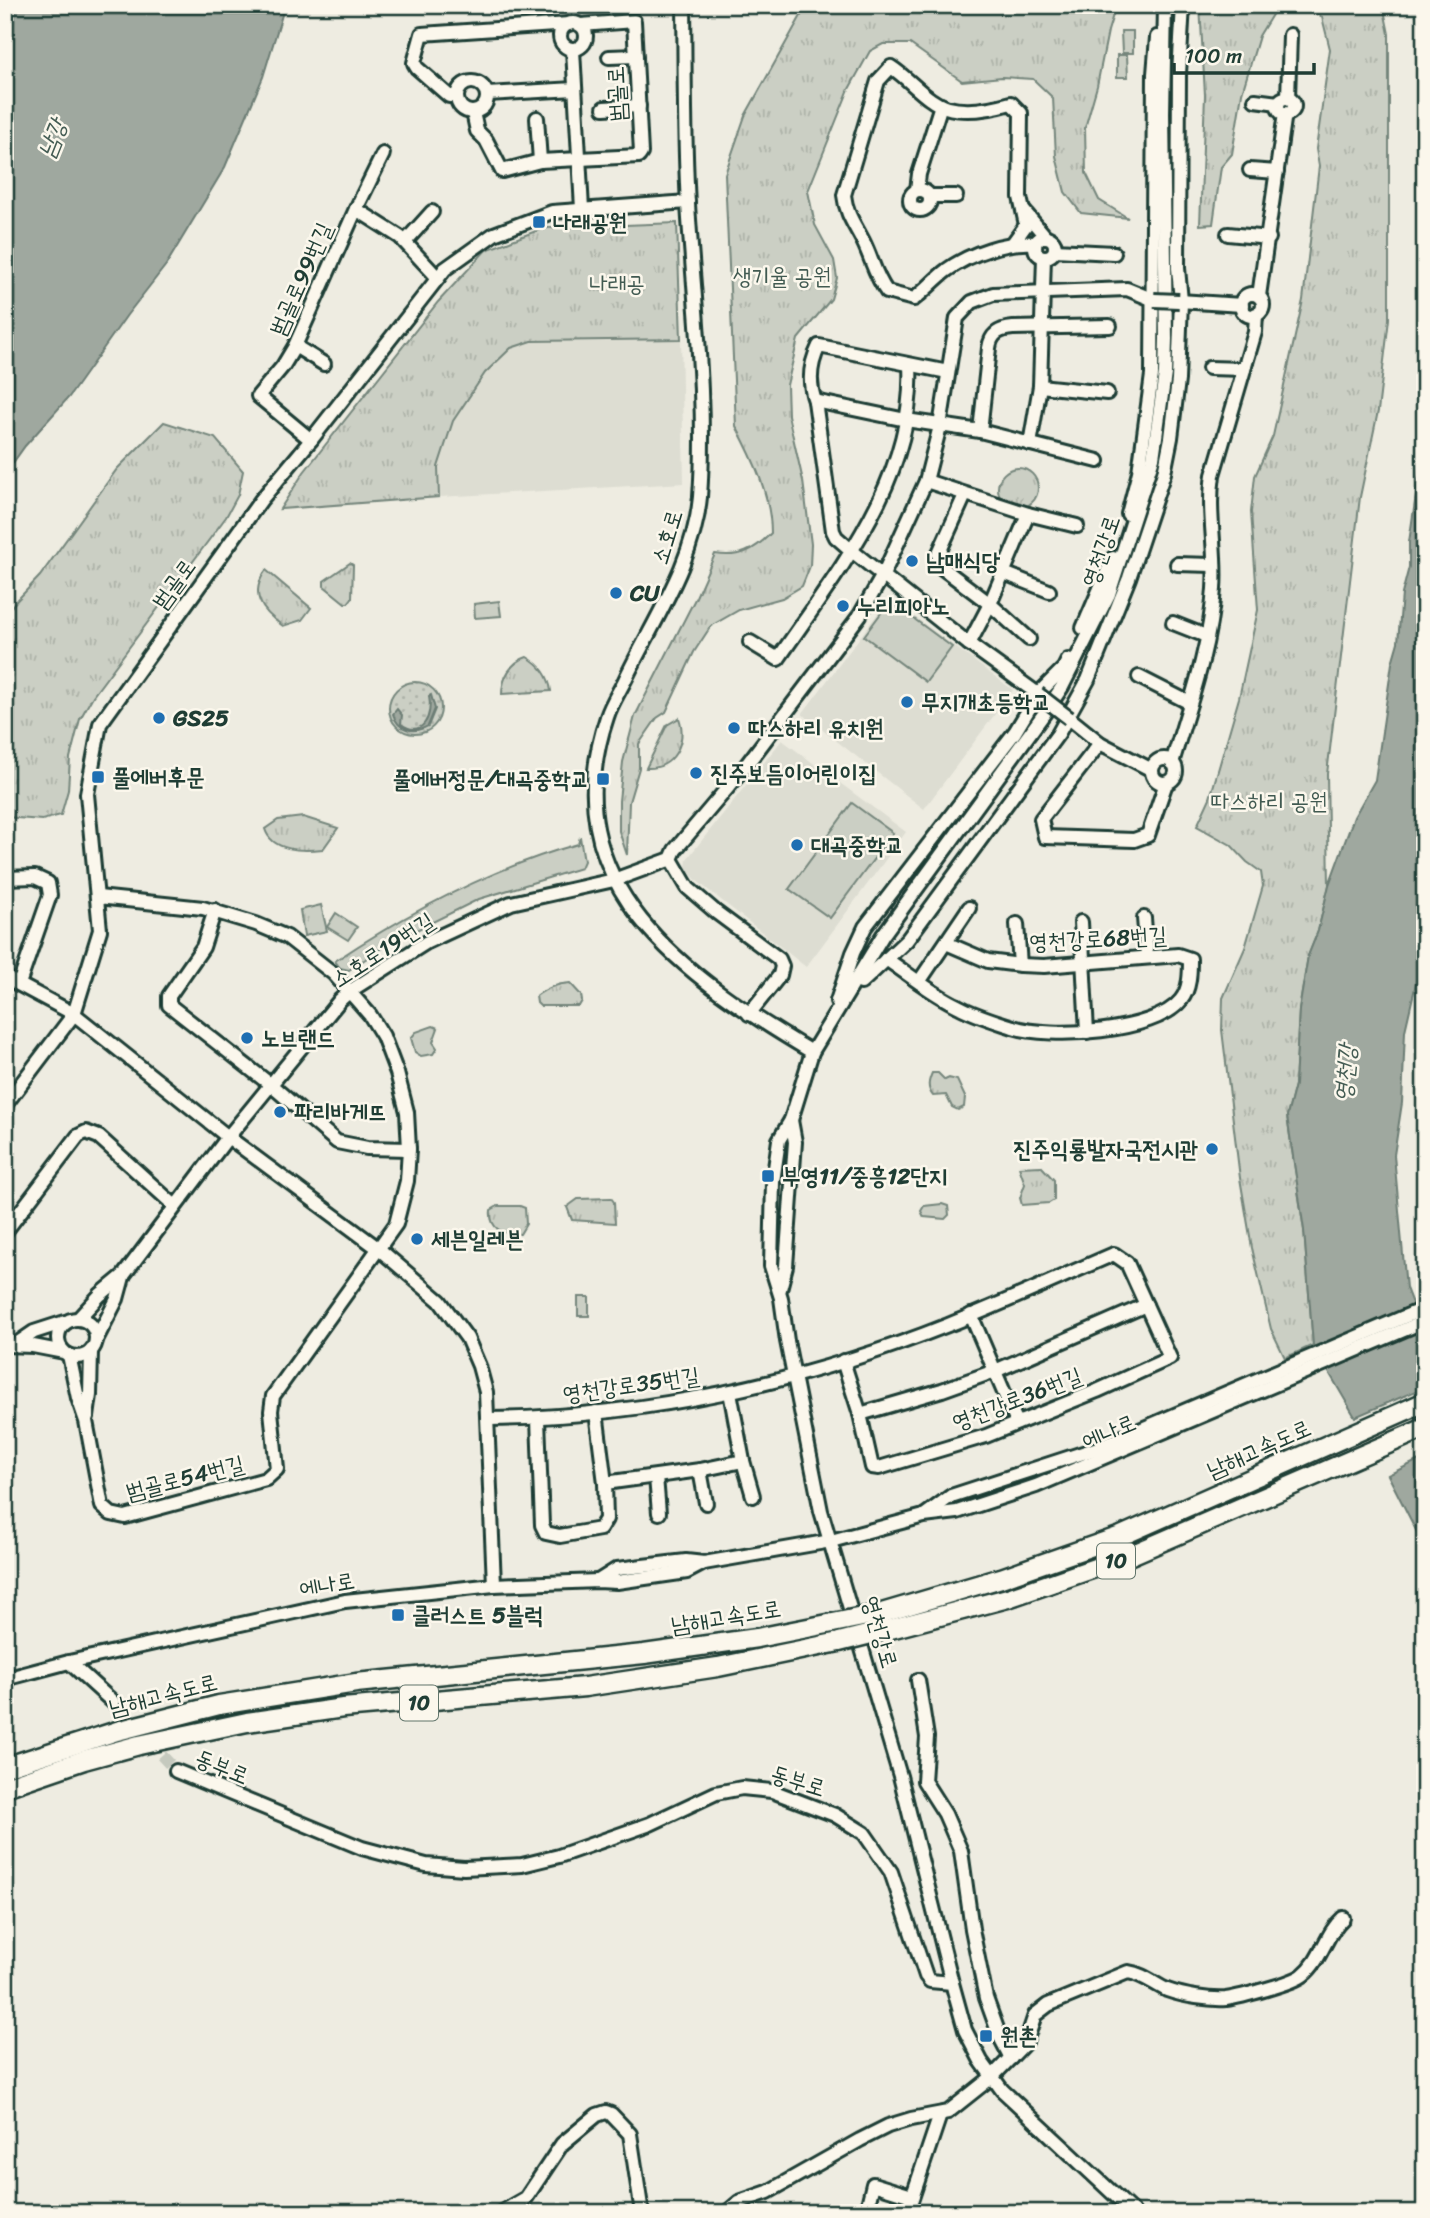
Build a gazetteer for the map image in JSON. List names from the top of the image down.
{
  "streets": {
    "highway": ["남해고속도로", "10"],
    "street": [
      "범골로",
      "범골로99번길",
      "소호로",
      "영천강로",
      "영천강로68번길",
      "소호로19번길",
      "영천강로35번길",
      "영천강로36번길",
      "에나로",
      "범골로54번길",
      "동부로"
    ]
  },
  "crossings": [
    ["범골로", "범골로99번길"],
    ["범골로", "소호로"],
    ["범골로", "범골로54번길"],
    ["소호로", "영천강로"],
    ["소호로", "소호로19번길"],
    ["영천강로", "영천강로68번길"],
    ["영천강로", "영천강로35번길"],
    ["영천강로", "영천강로36번길"],
    ["영천강로", "에나로"],
    ["영천강로", "동부로"],
    ["소호로19번길", "범골로54번길"],
    ["영천강로35번길", "영천강로36번길"]
  ],
  "water": ["남강", "영천강"],
  "parks": ["생기율 공원", "나래공", "따스하리 공원"],
  "places": {
    "transit": [
      "나래공원",
      "풀에버후문",
      "풀에버정문/대곡중학교",
      "부영11/중흥12단지",
      "클러스트 5블럭",
      "원촌"
    ],
    "other": [
      "남매식당",
      "CU",
      "누리피아노",
      "무지개초등학교",
      "GS25",
      "따스하리 유치원",
      "진주보듬이어린이집",
      "대곡중학교",
      "노브랜드",
      "파리바게뜨",
      "진주익룡발자국전시관",
      "세븐일레븐"
    ]
  },
  "scale_bar": "100 m"
}
